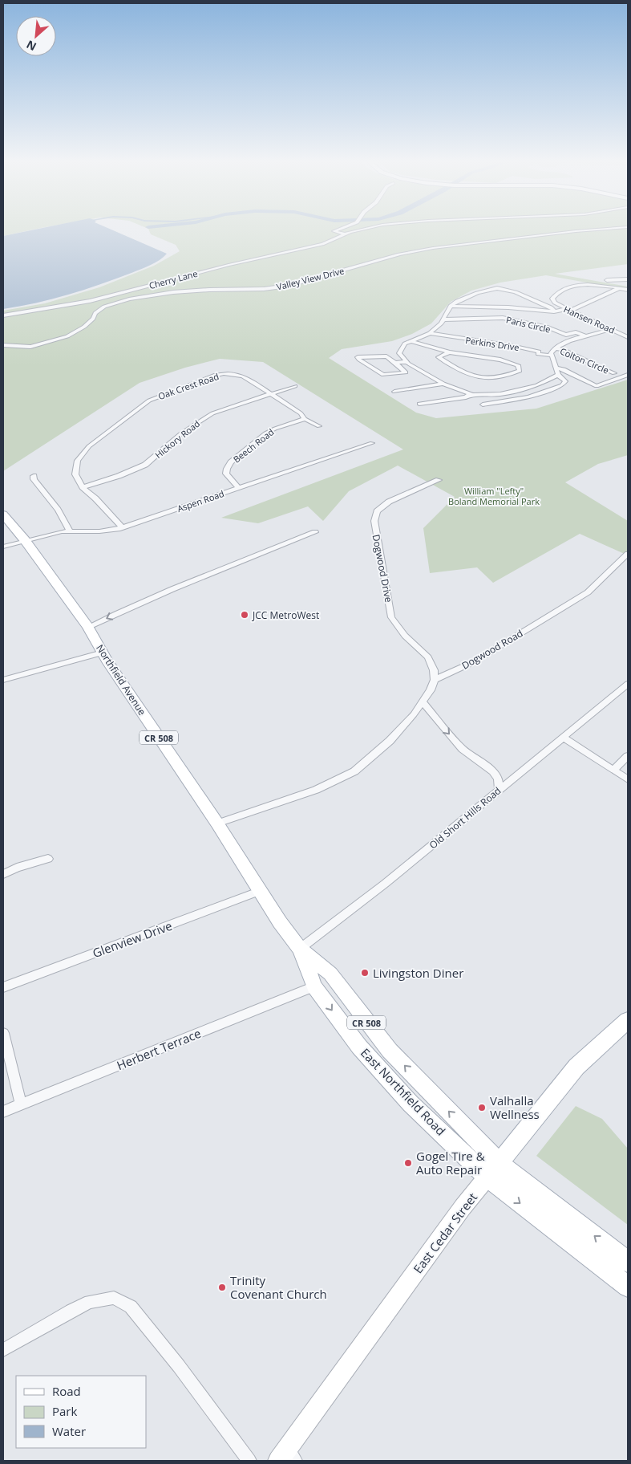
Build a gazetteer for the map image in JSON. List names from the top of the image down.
{
  "streets": {
    "main road": [
      "Northfield Avenue",
      "CR 508",
      "East Northfield Road",
      "East Cedar Street"
    ],
    "street": [
      "Valley View Drive",
      "Cherry Lane",
      "Hansen Road",
      "Paris Circle",
      "Perkins Drive",
      "Colton Circle",
      "Oak Crest Road",
      "Hickory Road",
      "Beech Road",
      "Aspen Road",
      "Dogwood Drive",
      "Dogwood Road",
      "Old Short Hills Road",
      "Glenview Drive",
      "Herbert Terrace"
    ]
  },
  "crossings": [
    ["Oak Crest Road", "Hickory Road"],
    ["Oak Crest Road", "Beech Road"],
    ["Oak Crest Road", "Aspen Road"],
    ["Beech Road", "Aspen Road"],
    ["Aspen Road", "Northfield Avenue"],
    ["Dogwood Drive", "Dogwood Road"],
    ["Northfield Avenue", "Glenview Drive"],
    ["Northfield Avenue", "East Northfield Road"],
    ["Old Short Hills Road", "East Northfield Road"],
    ["Herbert Terrace", "East Northfield Road"],
    ["East Northfield Road", "East Cedar Street"]
  ],
  "parks": ["William \"Lefty\" Boland Memorial Park"],
  "places": [
    "JCC MetroWest",
    "Livingston Diner",
    "Valhalla Wellness",
    "Gogel Tire & Auto Repair",
    "Trinity Covenant Church"
  ],
  "legend": ["Road", "Park", "Water"],
  "north": "bottom left"
}
